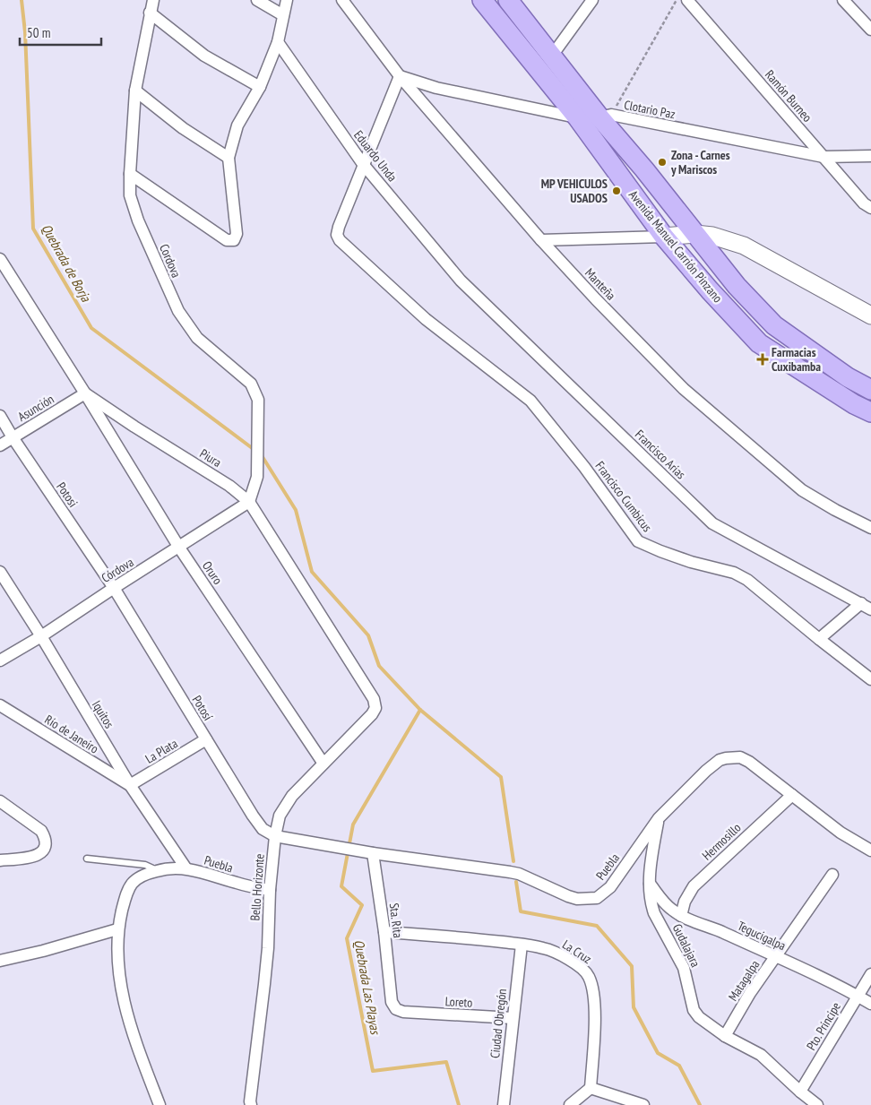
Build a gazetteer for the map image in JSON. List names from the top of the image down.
{
  "streets": {
    "main road": ["Avenida Manuel Carrión Pinzano"],
    "street": [
      "Ramón Burneo",
      "Clotario Paz",
      "Eduardo Unda",
      "Cordova",
      "Manteña",
      "Asunción",
      "Francisco Arias",
      "Piura",
      "Potosi",
      "Francisco Cumbicus",
      "Córdova",
      "Oruro",
      "Potosí",
      "Iquitos",
      "Río de Janeiro",
      "La Plata",
      "Hermosillo",
      "Puebla",
      "Bello Horizonte",
      "Sta. Rita",
      "Tegucigalpa",
      "Gudalajara",
      "La Cruz",
      "Matagalpa",
      "Loreto",
      "Ciudad Obregón",
      "Pto. Principe"
    ]
  },
  "crossings": [
    ["Ramón Burneo", "Clotario Paz"],
    ["Clotario Paz", "Avenida Manuel Carrión Pinzano"],
    ["Clotario Paz", "Manteña"],
    ["Eduardo Unda", "Francisco Arias"],
    ["Eduardo Unda", "Francisco Cumbicus"],
    ["Cordova", "Piura"],
    ["Cordova", "Córdova"],
    ["Asunción", "Piura"],
    ["Asunción", "Potosi"],
    ["Asunción", "Oruro"],
    ["Piura", "Córdova"],
    ["Piura", "Oruro"],
    ["Piura", "Bello Horizonte"],
    ["Potosi", "Córdova"],
    ["Potosi", "Potosí"],
    ["Córdova", "Oruro"],
    ["Córdova", "Potosí"],
    ["Córdova", "Iquitos"],
    ["Oruro", "Bello Horizonte"],
    ["Potosí", "La Plata"],
    ["Potosí", "Puebla"],
    ["Potosí", "Bello Horizonte"],
    ["Iquitos", "Río de Janeiro"],
    ["Iquitos", "La Plata"],
    ["Iquitos", "Puebla"],
    ["Río de Janeiro", "La Plata"],
    ["Hermosillo", "Puebla"],
    ["Hermosillo", "Tegucigalpa"],
    ["Puebla", "Bello Horizonte"],
    ["Puebla", "Sta. Rita"],
    ["Puebla", "Gudalajara"],
    ["Sta. Rita", "La Cruz"],
    ["Sta. Rita", "Loreto"],
    ["Tegucigalpa", "Gudalajara"],
    ["Tegucigalpa", "Matagalpa"],
    ["Tegucigalpa", "Pto. Principe"],
    ["Gudalajara", "Matagalpa"],
    ["Gudalajara", "Pto. Principe"],
    ["La Cruz", "Ciudad Obregón"],
    ["Loreto", "Ciudad Obregón"]
  ],
  "water": ["Quebrada de Borja", "Quebrada Las Playas"],
  "places": {
    "other": ["Zona - Carnes y Mariscos", "MP VEHICULOS USADOS"],
    "health": ["Farmacias Cuxibamba"]
  },
  "scale_bar": "50 m"
}
